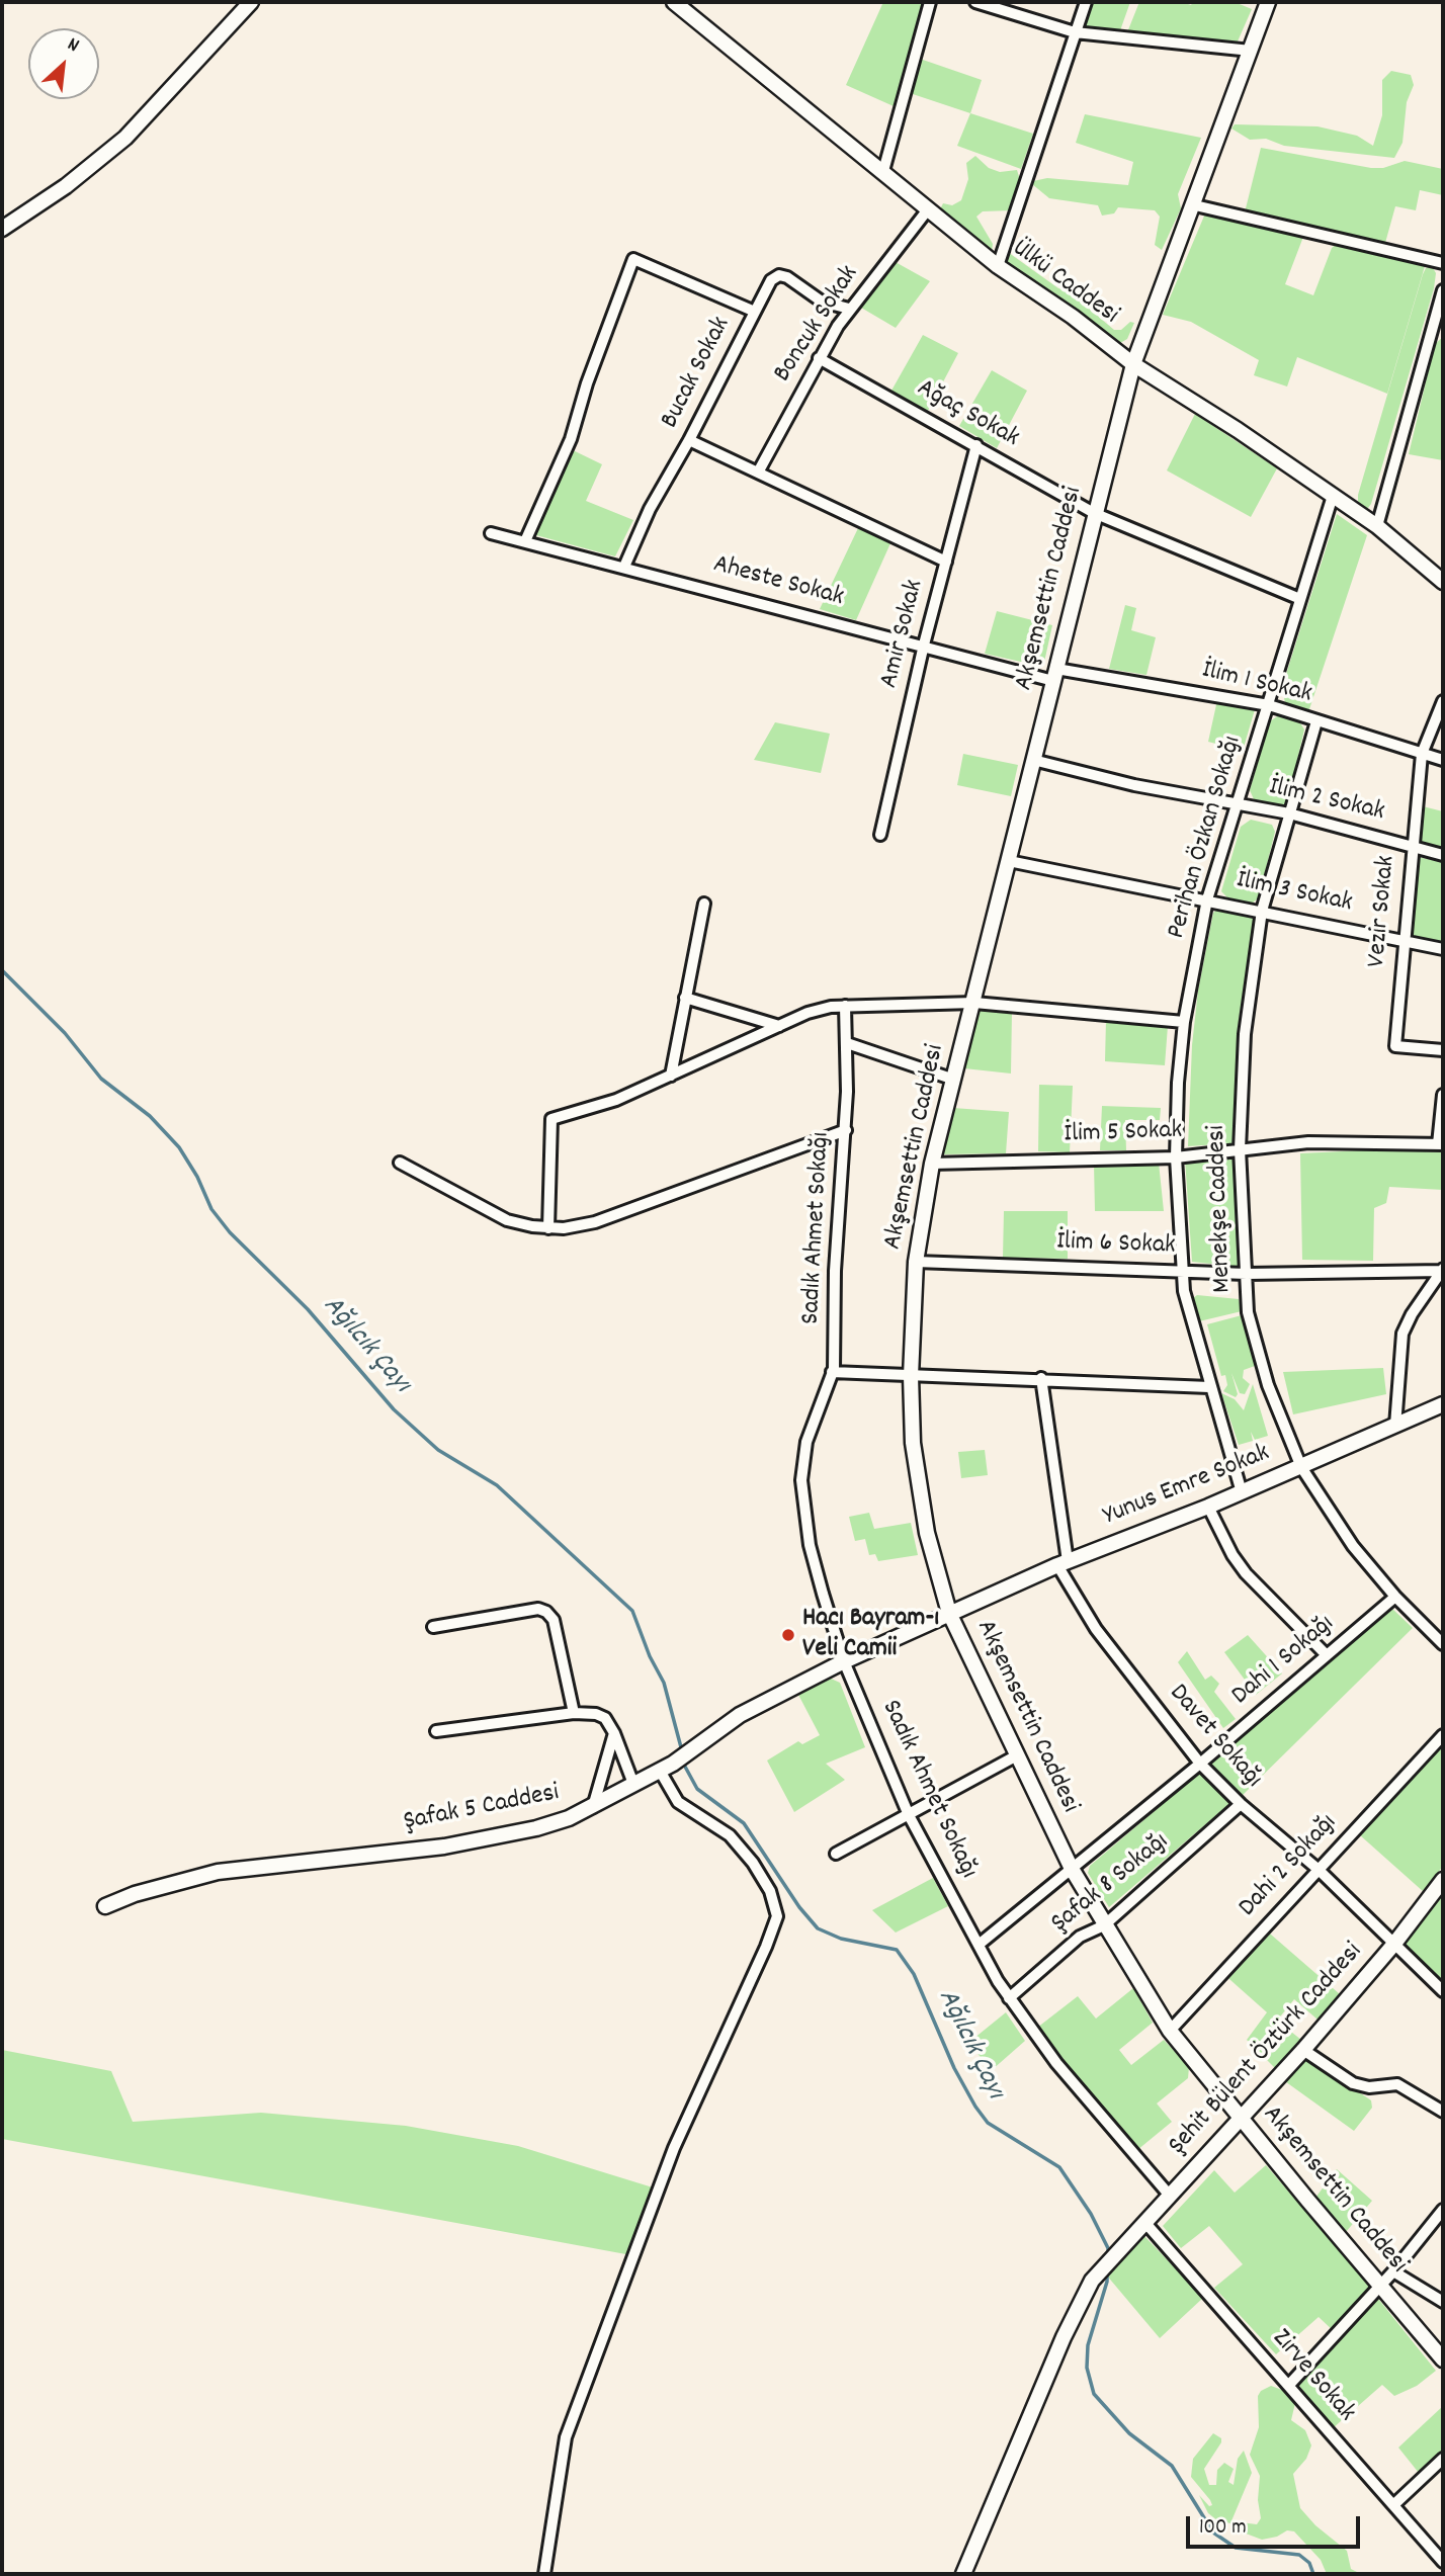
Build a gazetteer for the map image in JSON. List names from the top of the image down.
{
  "streets": {
    "street": [
      "Ülkü Caddesi",
      "Boncuk Sokak",
      "Bucak Sokak",
      "Ağaç Sokak",
      "Aheste Sokak",
      "Akşemsettin Caddesi",
      "Amir Sokak",
      "İlim 1 Sokak",
      "İlim 2 Sokak",
      "Perihan Özkan Sokağı",
      "İlim 3 Sokak",
      "Vezir Sokak",
      "İlim 5 Sokak",
      "Menekşe Caddesi",
      "Sadık Ahmet Sokağı",
      "İlim 6 Sokak",
      "Yunus Emre Sokak",
      "Dahi 1 Sokağı",
      "Davet Sokağı",
      "Şafak 5 Caddesi",
      "Dahi 2 Sokağı",
      "Şafak 8 Sokağı",
      "Şehit Bülent Öztürk Caddesi",
      "Zirve Sokak"
    ]
  },
  "crossings": [
    ["Ülkü Caddesi", "Boncuk Sokak"],
    ["Ülkü Caddesi", "Akşemsettin Caddesi"],
    ["Ülkü Caddesi", "Perihan Özkan Sokağı"],
    ["Boncuk Sokak", "Bucak Sokak"],
    ["Boncuk Sokak", "Ağaç Sokak"],
    ["Bucak Sokak", "Aheste Sokak"],
    ["Ağaç Sokak", "Akşemsettin Caddesi"],
    ["Ağaç Sokak", "Amir Sokak"],
    ["Ağaç Sokak", "Perihan Özkan Sokağı"],
    ["Aheste Sokak", "Akşemsettin Caddesi"],
    ["Aheste Sokak", "Amir Sokak"],
    ["Aheste Sokak", "İlim 1 Sokak"],
    ["Akşemsettin Caddesi", "İlim 1 Sokak"],
    ["Akşemsettin Caddesi", "İlim 2 Sokak"],
    ["Akşemsettin Caddesi", "İlim 3 Sokak"],
    ["Akşemsettin Caddesi", "İlim 5 Sokak"],
    ["Akşemsettin Caddesi", "İlim 6 Sokak"],
    ["Akşemsettin Caddesi", "Yunus Emre Sokak"],
    ["Akşemsettin Caddesi", "Dahi 1 Sokağı"],
    ["Akşemsettin Caddesi", "Şafak 5 Caddesi"],
    ["Akşemsettin Caddesi", "Dahi 2 Sokağı"],
    ["Akşemsettin Caddesi", "Şafak 8 Sokağı"],
    ["Akşemsettin Caddesi", "Şehit Bülent Öztürk Caddesi"],
    ["İlim 1 Sokak", "Perihan Özkan Sokağı"],
    ["İlim 1 Sokak", "Vezir Sokak"],
    ["İlim 1 Sokak", "Menekşe Caddesi"],
    ["İlim 2 Sokak", "Perihan Özkan Sokağı"],
    ["İlim 2 Sokak", "Vezir Sokak"],
    ["İlim 2 Sokak", "Menekşe Caddesi"],
    ["Perihan Özkan Sokağı", "İlim 3 Sokak"],
    ["Perihan Özkan Sokağı", "İlim 5 Sokak"],
    ["Perihan Özkan Sokağı", "İlim 6 Sokak"],
    ["Perihan Özkan Sokağı", "Yunus Emre Sokak"],
    ["İlim 3 Sokak", "Vezir Sokak"],
    ["İlim 3 Sokak", "Menekşe Caddesi"],
    ["İlim 5 Sokak", "Menekşe Caddesi"],
    ["Menekşe Caddesi", "İlim 6 Sokak"],
    ["Menekşe Caddesi", "Yunus Emre Sokak"],
    ["Menekşe Caddesi", "Dahi 1 Sokağı"],
    ["Sadık Ahmet Sokağı", "Dahi 1 Sokağı"],
    ["Sadık Ahmet Sokağı", "Şafak 5 Caddesi"],
    ["Sadık Ahmet Sokağı", "Şafak 8 Sokağı"],
    ["Sadık Ahmet Sokağı", "Şehit Bülent Öztürk Caddesi"],
    ["Yunus Emre Sokak", "Davet Sokağı"],
    ["Yunus Emre Sokak", "Şafak 5 Caddesi"],
    ["Dahi 1 Sokağı", "Davet Sokağı"],
    ["Davet Sokağı", "Dahi 2 Sokağı"],
    ["Davet Sokağı", "Şafak 8 Sokağı"],
    ["Davet Sokağı", "Şehit Bülent Öztürk Caddesi"],
    ["Şehit Bülent Öztürk Caddesi", "Zirve Sokak"]
  ],
  "water": ["Ağılcık Çayı"],
  "places": ["Hacı Bayram-ı Veli Camii"],
  "scale_bar": "100 m",
  "north": "top right"
}
